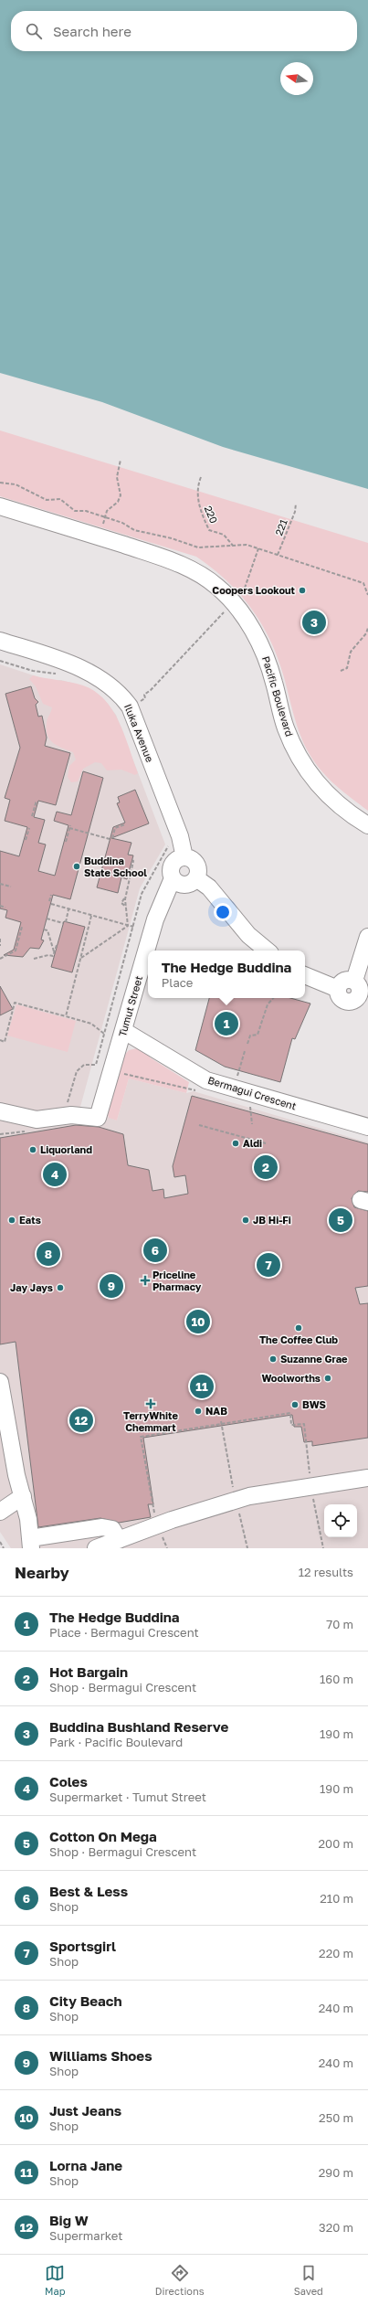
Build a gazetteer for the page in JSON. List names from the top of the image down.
{
  "streets": {
    "street": [
      "Pacific Boulevard",
      "Iluka Avenue",
      "Tumut Street",
      "Bermagui Crescent"
    ],
    "path": ["220", "221"]
  },
  "crossings": [
    ["Iluka Avenue", "Tumut Street"],
    ["Tumut Street", "Bermagui Crescent"]
  ],
  "places": {
    "other": [
      "Coopers Lookout",
      "Buddina State School",
      "Aldi",
      "Liquorland",
      "Eats",
      "JB Hi-Fi",
      "Jay Jays",
      "The Coffee Club",
      "Suzanne Grae",
      "Woolworths",
      "BWS",
      "NAB"
    ],
    "health": ["Priceline Pharmacy", "TerryWhite Chemmart"]
  },
  "north": "left",
  "page": {
    "search": "Search here",
    "pins": [
      "3",
      "1",
      "2",
      "4",
      "5",
      "6",
      "8",
      "7",
      "9",
      "10",
      "11",
      "12"
    ],
    "popup": ["The Hedge Buddina", "Place"],
    "heading": ["Nearby", "12 results"],
    "list": [
      {
        "mark": "1",
        "name": "The Hedge Buddina",
        "note": "Place · Bermagui Crescent",
        "value": "70 m"
      },
      {
        "mark": "2",
        "name": "Hot Bargain",
        "note": "Shop · Bermagui Crescent",
        "value": "160 m"
      },
      {
        "mark": "3",
        "name": "Buddina Bushland Reserve",
        "note": "Park · Pacific Boulevard",
        "value": "190 m"
      },
      {
        "mark": "4",
        "name": "Coles",
        "note": "Supermarket · Tumut Street",
        "value": "190 m"
      },
      {
        "mark": "5",
        "name": "Cotton On Mega",
        "note": "Shop · Bermagui Crescent",
        "value": "200 m"
      },
      {
        "mark": "6",
        "name": "Best & Less",
        "note": "Shop",
        "value": "210 m"
      },
      {
        "mark": "7",
        "name": "Sportsgirl",
        "note": "Shop",
        "value": "220 m"
      },
      {
        "mark": "8",
        "name": "City Beach",
        "note": "Shop",
        "value": "240 m"
      },
      {
        "mark": "9",
        "name": "Williams Shoes",
        "note": "Shop",
        "value": "240 m"
      },
      {
        "mark": "10",
        "name": "Just Jeans",
        "note": "Shop",
        "value": "250 m"
      },
      {
        "mark": "11",
        "name": "Lorna Jane",
        "note": "Shop",
        "value": "290 m"
      },
      {
        "mark": "12",
        "name": "Big W",
        "note": "Supermarket",
        "value": "320 m"
      }
    ],
    "nav": ["Map", "Directions", "Saved"]
  }
}
